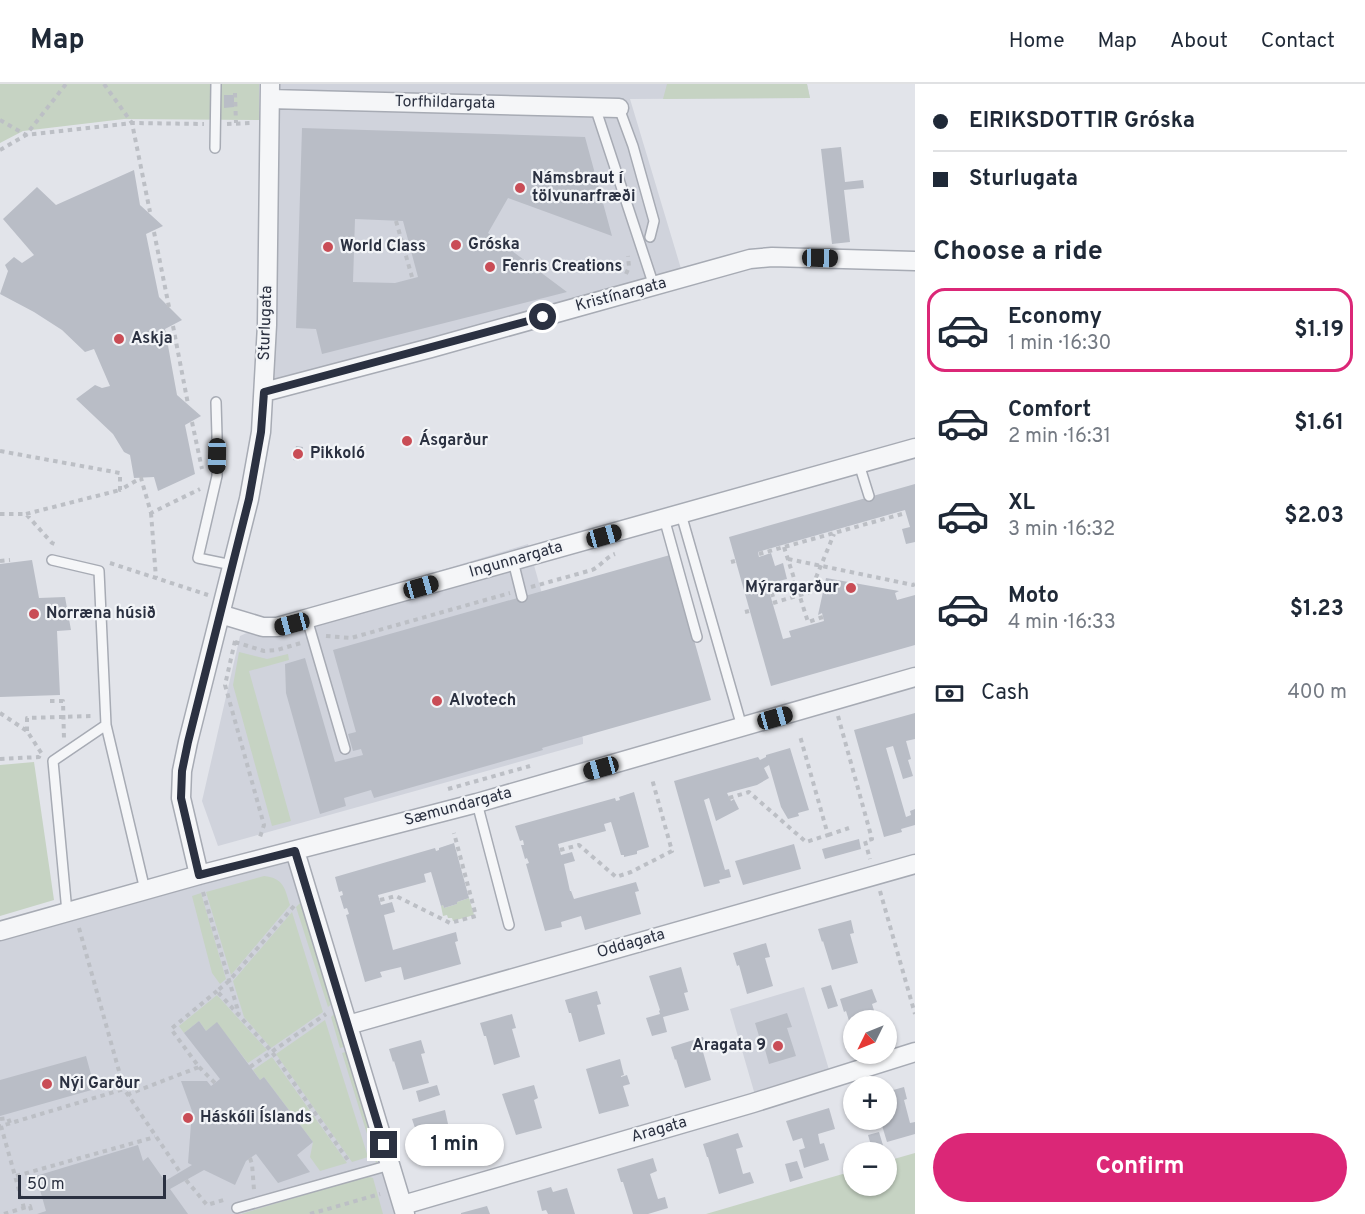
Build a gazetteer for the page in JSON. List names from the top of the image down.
{
  "streets": {
    "street": [
      "Torfhildargata",
      "Kristínargata",
      "Sturlugata",
      "Ingunnargata",
      "Sæmundargata",
      "Oddagata",
      "Aragata"
    ]
  },
  "crossings": [
    ["Torfhildargata", "Sturlugata"],
    ["Kristínargata", "Sturlugata"],
    ["Sturlugata", "Ingunnargata"],
    ["Sturlugata", "Sæmundargata"]
  ],
  "places": [
    "Námsbraut í tölvunarfræði",
    "Gróska",
    "World Class",
    "Fenris Creations",
    "Askja",
    "Ásgarður",
    "Pikkoló",
    "Mýrargarður",
    "Norræna húsið",
    "Alvotech",
    "Aragata 9",
    "Nýi Garður",
    "Háskóli Íslands"
  ],
  "scale_bar": "50 m",
  "north": "bottom left",
  "page": {
    "header": "Map",
    "nav": [
      "Home",
      "Map",
      "About",
      "Contact"
    ],
    "banner": ["EIRIKSDOTTIR Gróska", "Sturlugata"],
    "heading": "Choose a ride",
    "list": [
      {
        "name": "Economy",
        "note": "1 min · 16:30",
        "value": "$1.19"
      },
      {
        "name": "Comfort",
        "note": "2 min · 16:31",
        "value": "$1.61"
      },
      {
        "name": "XL",
        "note": "3 min · 16:32",
        "value": "$2.03"
      },
      {
        "name": "Moto",
        "note": "4 min · 16:33",
        "value": "$1.23"
      }
    ],
    "pay": ["Cash", "400 m"],
    "map_buttons": ["+", "−"],
    "buttons": "Confirm",
    "bubble": "1 min",
    "scale": "50 m"
  }
}
